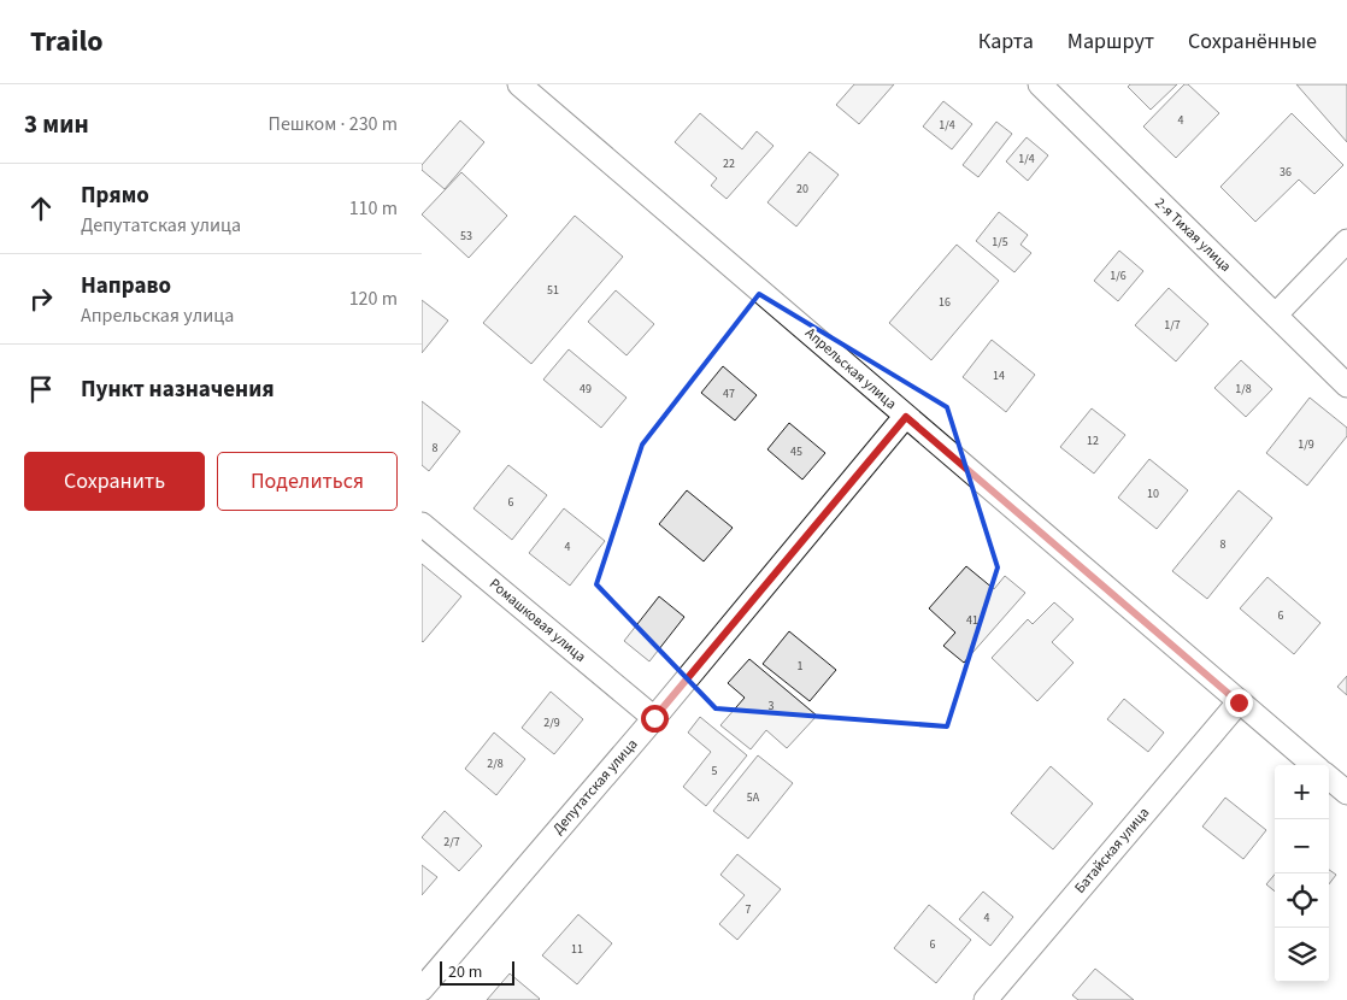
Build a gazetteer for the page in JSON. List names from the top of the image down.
{
  "streets": {
    "street": [
      "2-я Тихая улица",
      "Апрельская улица",
      "Ромашковая улица",
      "Депутатская улица",
      "Батайская улица"
    ]
  },
  "crossings": [
    ["Апрельская улица", "Депутатская улица"],
    ["Апрельская улица", "Батайская улица"],
    ["Ромашковая улица", "Депутатская улица"]
  ],
  "house_numbers": [
    "4",
    "1/4",
    "1/4",
    "22",
    "36",
    "20",
    "53",
    "1/5",
    "1/6",
    "51",
    "16",
    "1/7",
    "14",
    "49",
    "1/8",
    "47",
    "12",
    "1/9",
    "8",
    "45",
    "10",
    "6",
    "8",
    "4",
    "6",
    "41",
    "1",
    "3",
    "2/9",
    "2/8",
    "5",
    "5А",
    "2/7",
    "7",
    "4",
    "6",
    "11"
  ],
  "scale_bar": "20 m",
  "page": {
    "header": "Trailo",
    "nav": ["Карта", "Маршрут", "Сохранённые"],
    "heading": ["3 мин", "Пешком · 230 m"],
    "list": [
      ["Прямо", "Депутатская улица", "110 m"],
      ["Направо", "Апрельская улица", "120 m"],
      "Пункт назначения"
    ],
    "buttons": ["Сохранить", "Поделиться"],
    "map_buttons": ["+", "−"],
    "scale": "20 m"
  }
}
